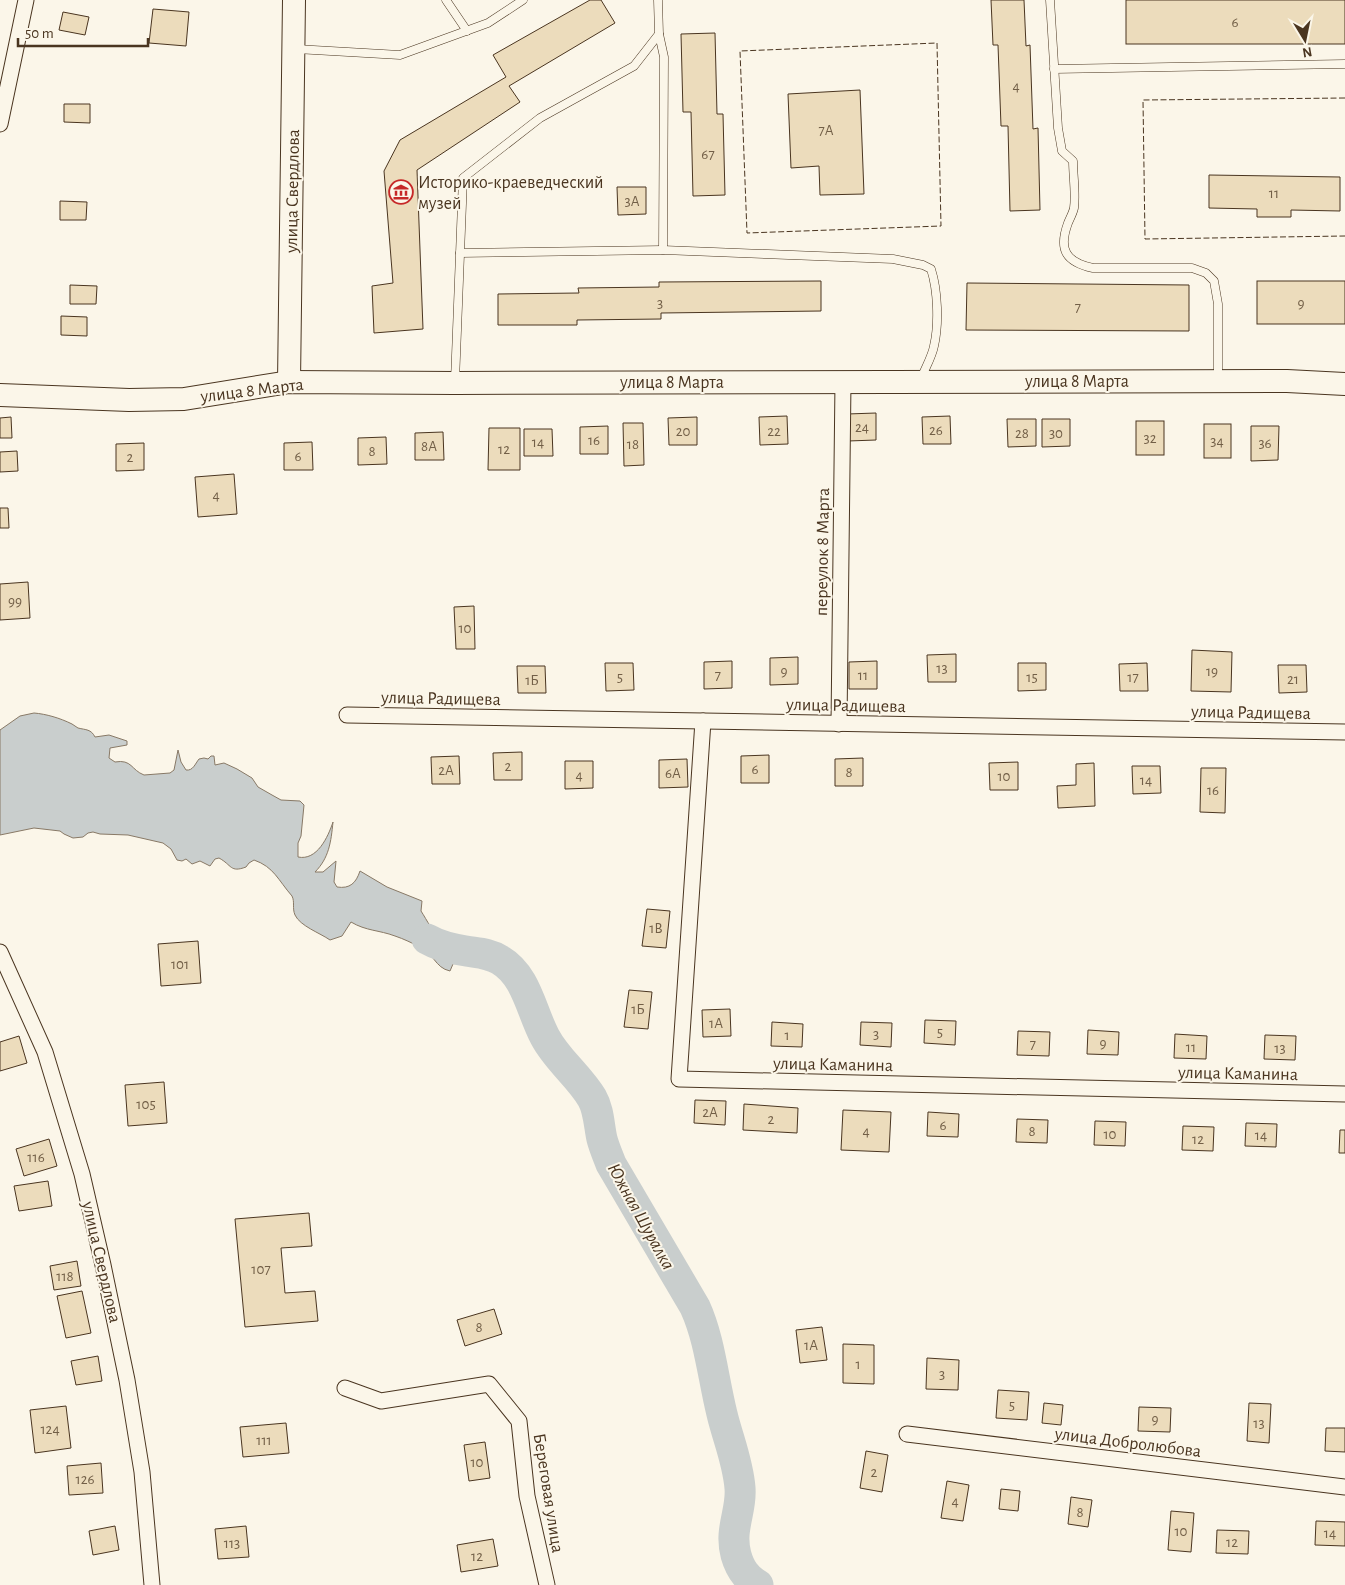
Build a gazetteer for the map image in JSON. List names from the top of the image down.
{
  "streets": {
    "street": [
      "улица Свердлова",
      "улица 8 Марта",
      "переулок 8 Марта",
      "улица Радищева",
      "улица Каманина",
      "улица Добролюбова",
      "Береговая улица"
    ]
  },
  "crossings": [
    ["улица Свердлова", "улица 8 Марта"],
    ["улица 8 Марта", "переулок 8 Марта"],
    ["переулок 8 Марта", "улица Радищева"],
    ["улица Радищева", "улица Каманина"]
  ],
  "water": ["Южная Шуралка"],
  "places": {
    "museum": ["Историко-краеведческий музей"]
  },
  "house_numbers": [
    "6",
    "4",
    "7А",
    "67",
    "11",
    "3А",
    "3",
    "9",
    "7",
    "24",
    "26",
    "20",
    "22",
    "28",
    "30",
    "32",
    "16",
    "34",
    "14",
    "36",
    "18",
    "8А",
    "12",
    "8",
    "6",
    "2",
    "4",
    "99",
    "10",
    "13",
    "9",
    "19",
    "7",
    "11",
    "5",
    "15",
    "17",
    "21",
    "1Б",
    "2",
    "6",
    "2А",
    "8",
    "6А",
    "4",
    "10",
    "14",
    "16",
    "1В",
    "101",
    "1Б",
    "1А",
    "5",
    "3",
    "1",
    "9",
    "7",
    "11",
    "13",
    "105",
    "2А",
    "2",
    "6",
    "4",
    "8",
    "10",
    "14",
    "12",
    "116",
    "107",
    "118",
    "8",
    "1А",
    "1",
    "3",
    "5",
    "9",
    "13",
    "124",
    "111",
    "10",
    "2",
    "126",
    "4",
    "8",
    "10",
    "14",
    "12",
    "113",
    "12"
  ],
  "scale_bar": "50 m",
  "north": "bottom"
}
